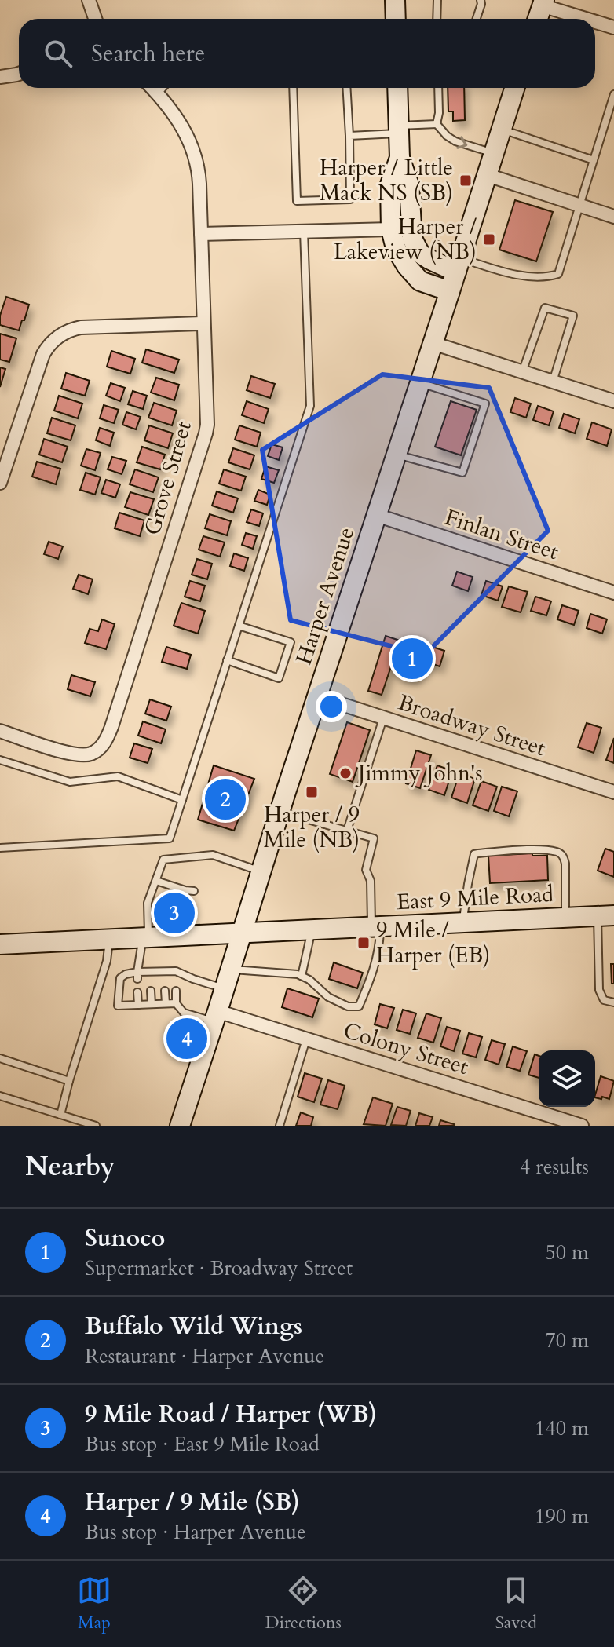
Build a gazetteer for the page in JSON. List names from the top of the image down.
{
  "streets": {
    "main road": ["Harper Avenue", "East 9 Mile Road"],
    "street": [
      "Grove Street",
      "Finlan Street",
      "Broadway Street",
      "Colony Street"
    ]
  },
  "crossings": [
    ["Finlan Street", "Harper Avenue"],
    ["Harper Avenue", "Broadway Street"],
    ["Harper Avenue", "East 9 Mile Road"],
    ["Harper Avenue", "Colony Street"]
  ],
  "places": {
    "transit": [
      "Harper / Little Mack NS (SB)",
      "Harper / Lakeview (NB)",
      "Harper / 9 Mile (NB)",
      "9 Mile / Harper (EB)"
    ],
    "other": ["Jimmy John's"]
  },
  "page": {
    "search": "Search here",
    "pins": [
      "1",
      "2",
      "3",
      "4"
    ],
    "heading": ["Nearby", "4 results"],
    "list": [
      {
        "mark": "1",
        "name": "Sunoco",
        "note": "Supermarket · Broadway Street",
        "value": "50 m"
      },
      {
        "mark": "2",
        "name": "Buffalo Wild Wings",
        "note": "Restaurant · Harper Avenue",
        "value": "70 m"
      },
      {
        "mark": "3",
        "name": "9 Mile Road / Harper (WB)",
        "note": "Bus stop · East 9 Mile Road",
        "value": "140 m"
      },
      {
        "mark": "4",
        "name": "Harper / 9 Mile (SB)",
        "note": "Bus stop · Harper Avenue",
        "value": "190 m"
      }
    ],
    "nav": ["Map", "Directions", "Saved"]
  }
}
